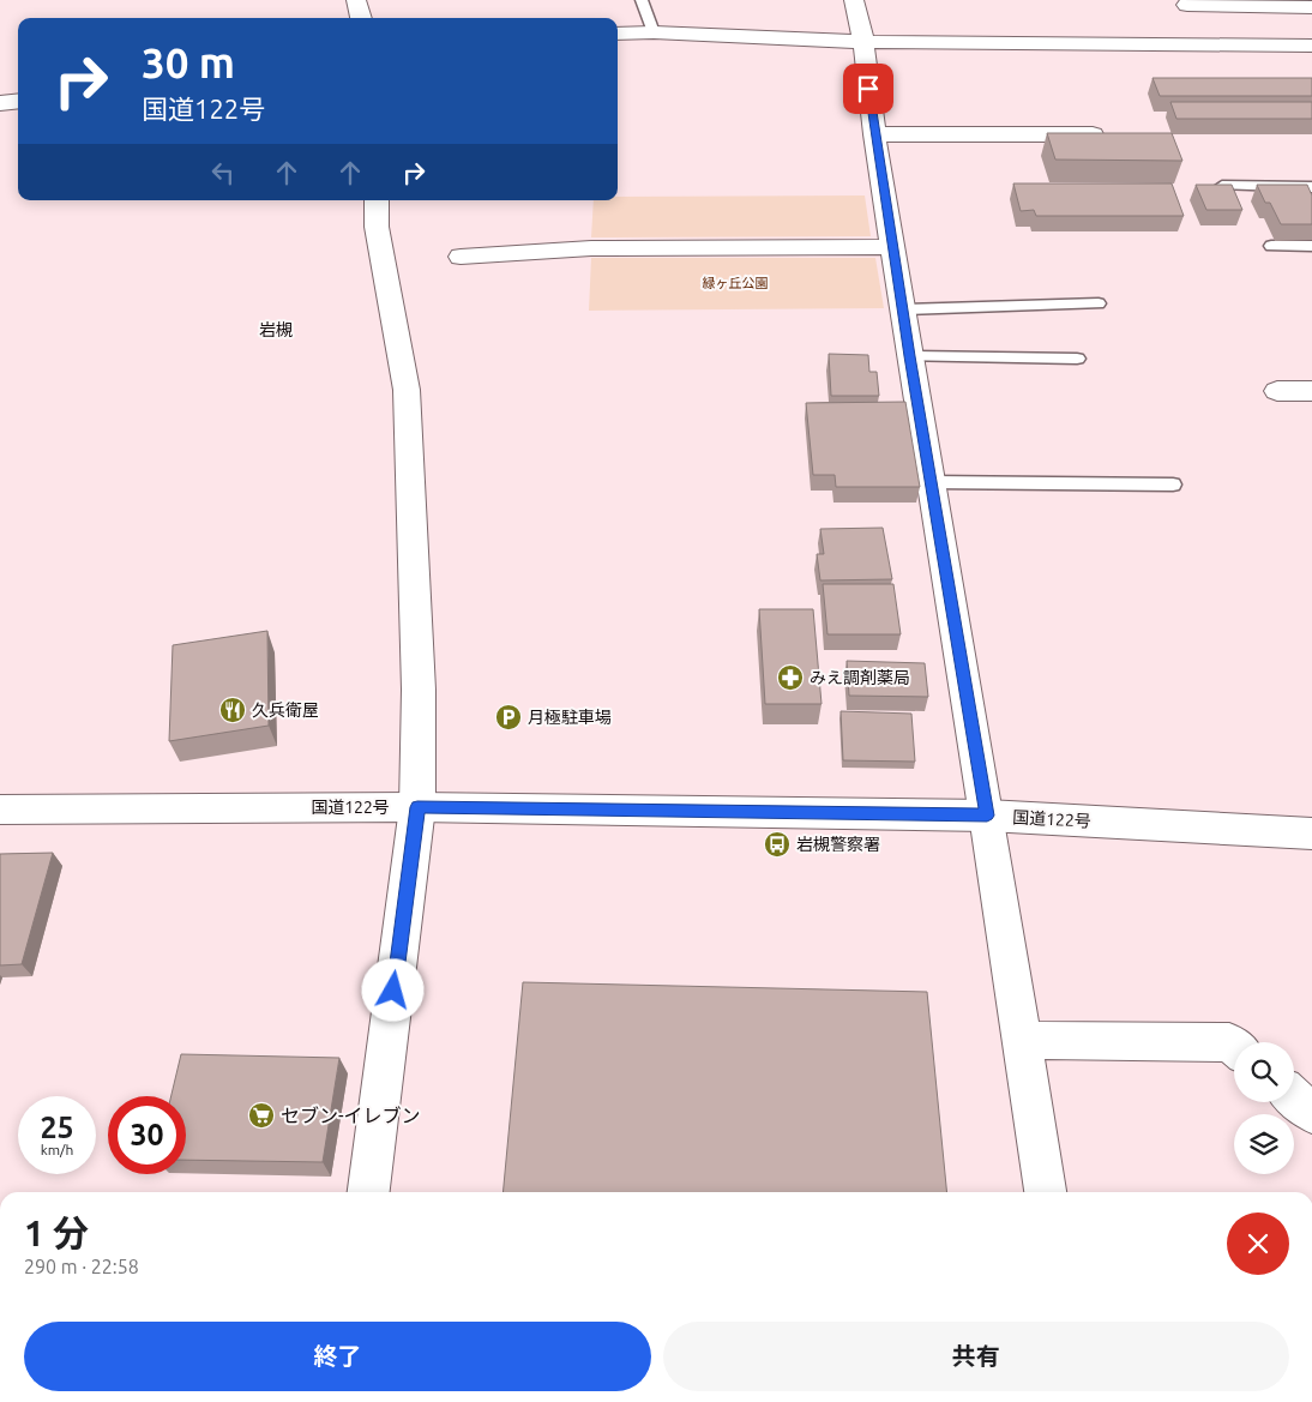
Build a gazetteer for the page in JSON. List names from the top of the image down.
{
  "streets": {
    "main road": ["国道122号"]
  },
  "districts": ["岩槻"],
  "parks": ["緑ヶ丘公園"],
  "places": {
    "pharmacy": ["みえ調剤薬局"],
    "restaurant": ["久兵衛屋"],
    "parking": ["月極駐車場"],
    "bus stop": ["岩槻警察署"],
    "supermarket": ["セブン-イレブン"]
  },
  "page": {
    "turn": ["30 m", "国道122号"],
    "speed": "25 km/h",
    "limit": "30",
    "heading": ["1 分", "290 m · 22:58"],
    "buttons": ["終了", "共有"]
  }
}
